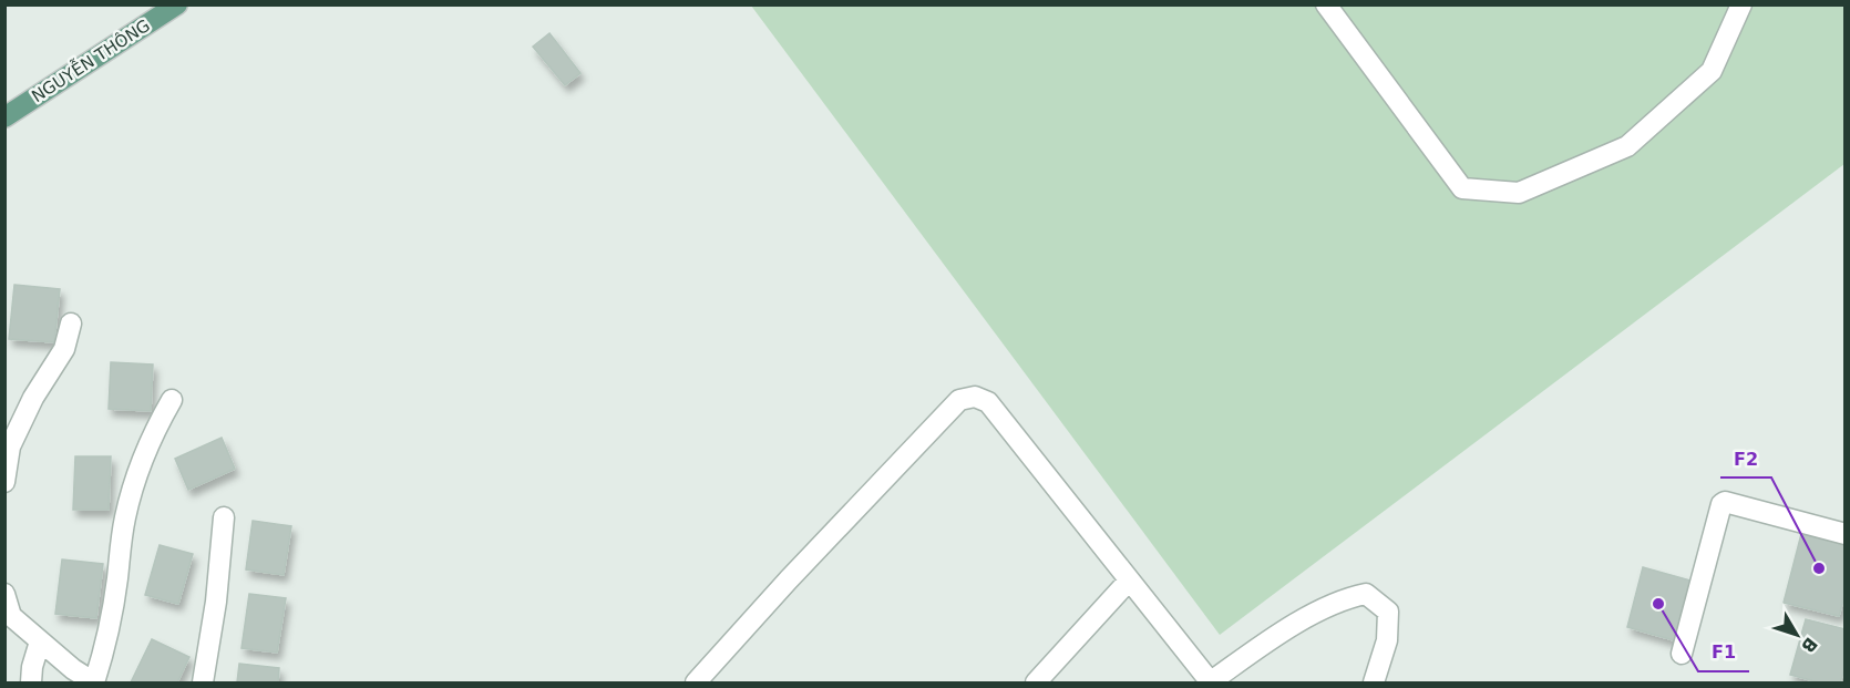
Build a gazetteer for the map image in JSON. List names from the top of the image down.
{
  "streets": {
    "main road": ["NGUYỄN THÔNG"]
  },
  "places": ["F2", "F1"],
  "north": "bottom right"
}
